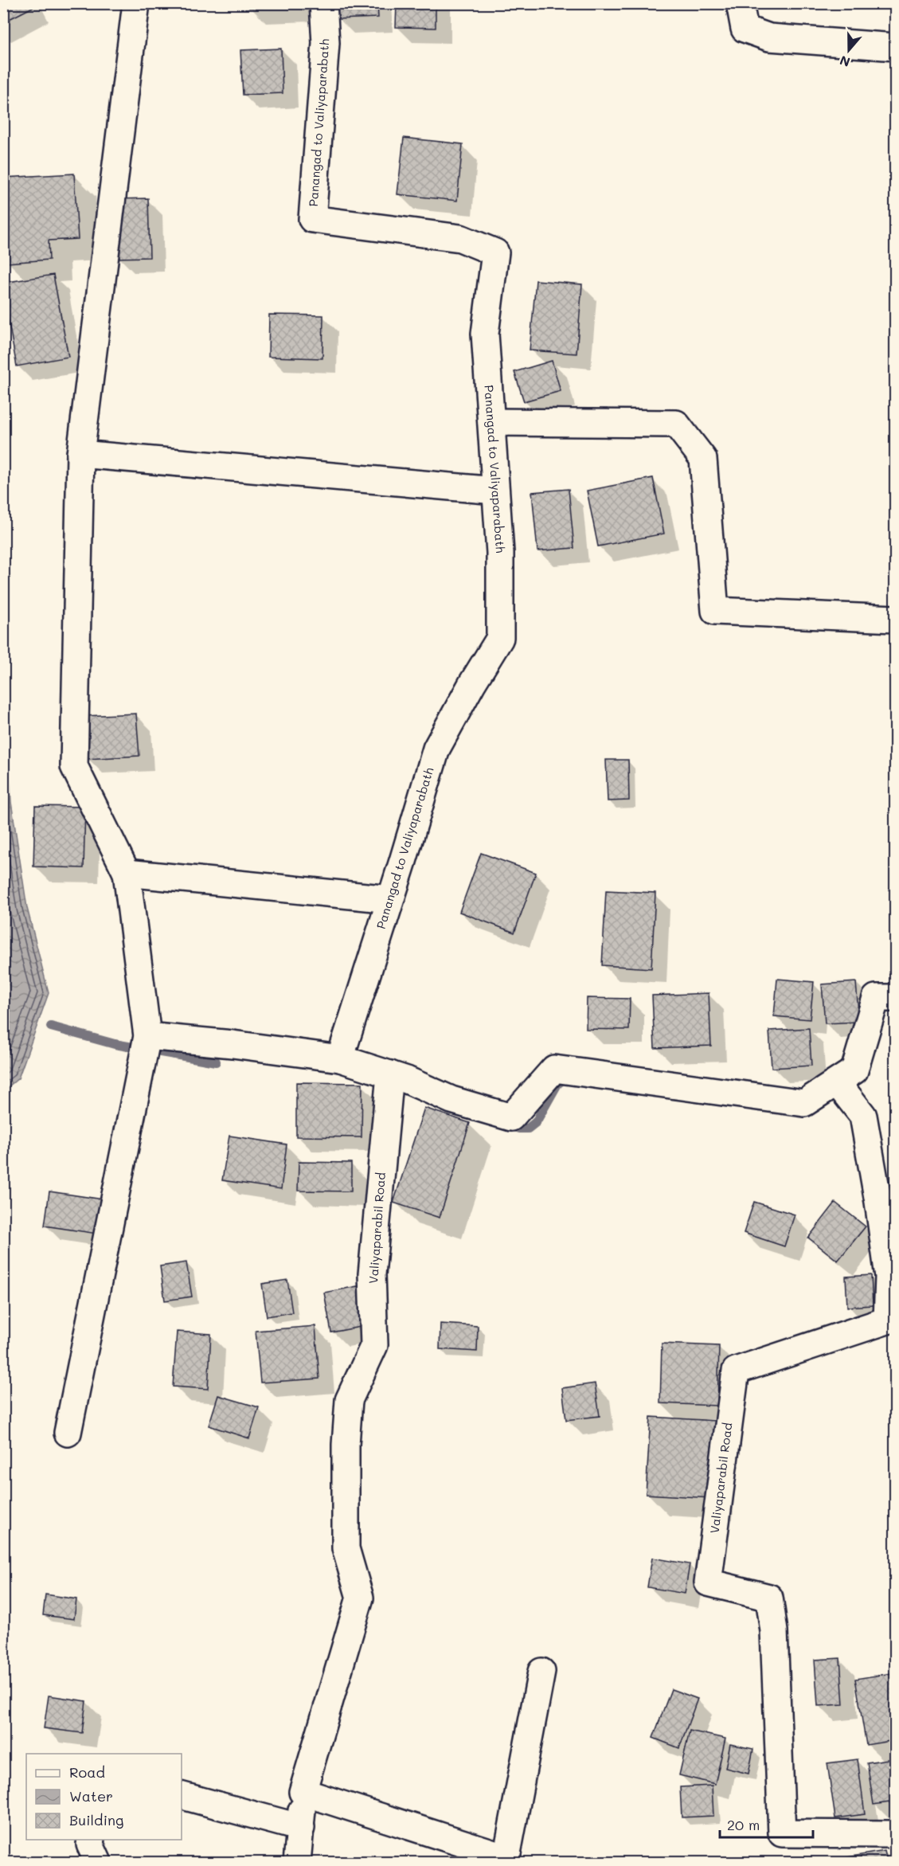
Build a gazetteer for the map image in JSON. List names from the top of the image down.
{
  "streets": {
    "street": ["Panangad to Valiyaparabath", "Valiyaparabil Road"]
  },
  "legend": ["Road", "Water", "Building"],
  "scale_bar": "20 m",
  "north": "bottom"
}
